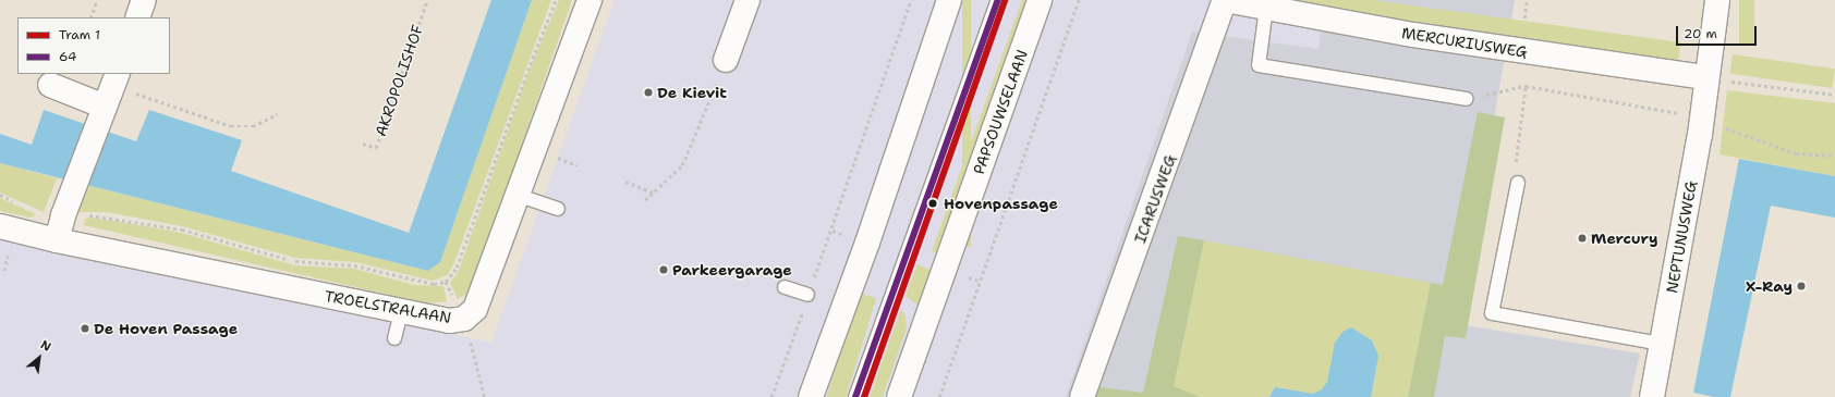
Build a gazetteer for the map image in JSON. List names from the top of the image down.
{
  "streets": {
    "street": [
      "MERCURIUSWEG",
      "PAPSOUWSELAAN",
      "ICARUSWEG",
      "NEPTUNUSWEG",
      "TROELSTRALAAN"
    ],
    "path": ["AKROPOLISHOF"]
  },
  "crossings": [
    ["MERCURIUSWEG", "ICARUSWEG"],
    ["MERCURIUSWEG", "NEPTUNUSWEG"]
  ],
  "places": [
    "De Kievit",
    "Hovenpassage",
    "Mercury",
    "Parkeergarage",
    "X-Ray",
    "De Hoven Passage"
  ],
  "lines": ["tram line 1", "transit line 64"],
  "legend": ["Tram 1", "64"],
  "scale_bar": "20 m",
  "north": "top right"
}
